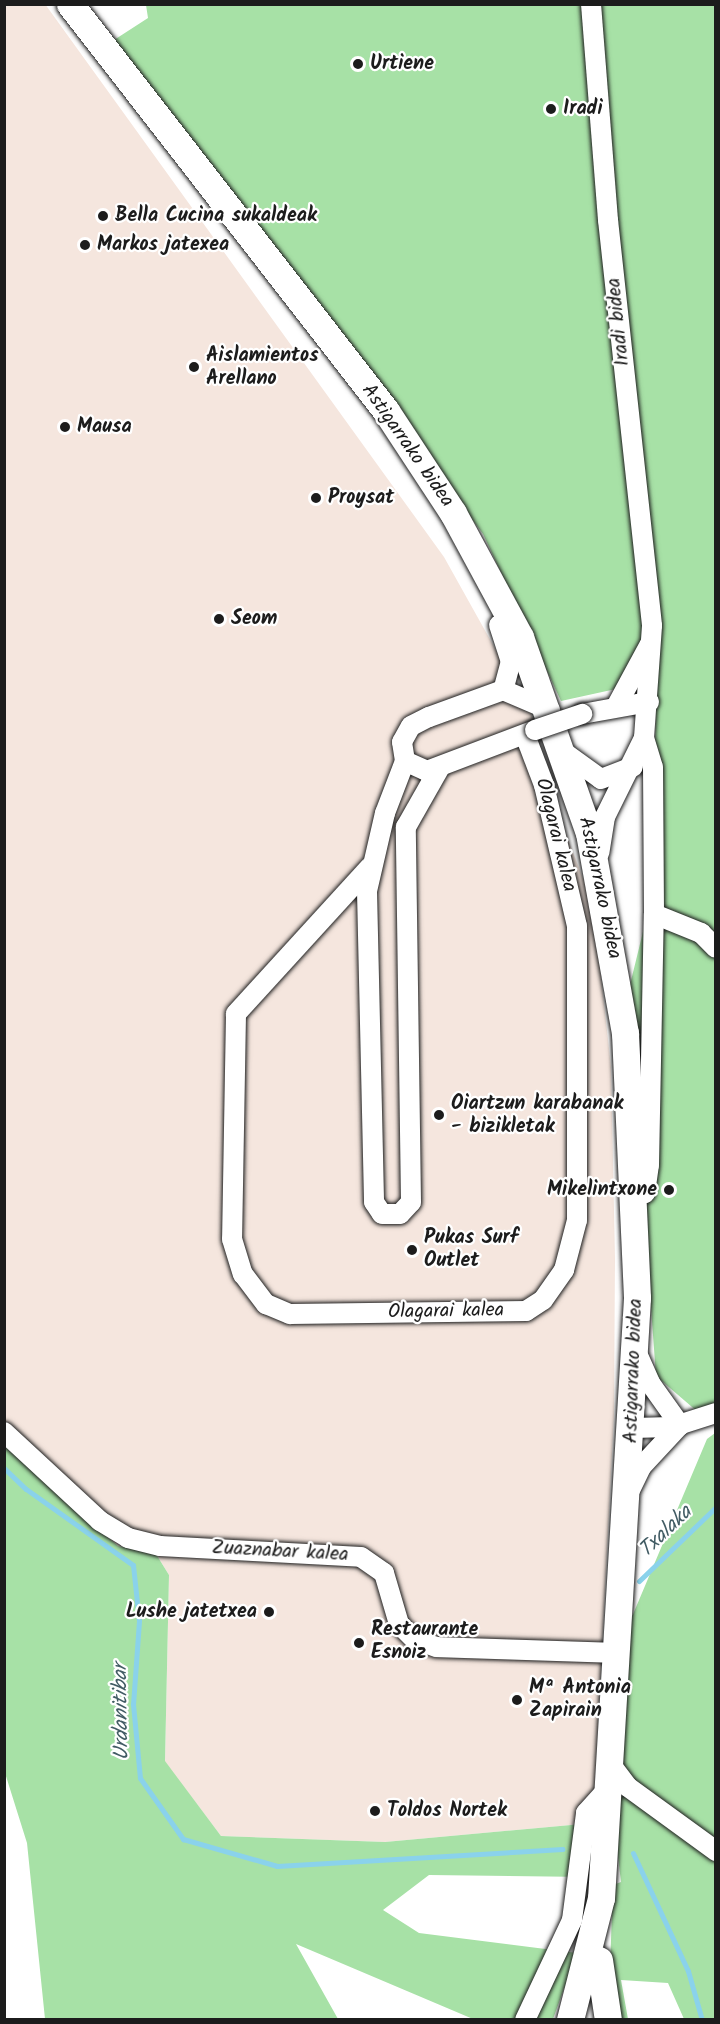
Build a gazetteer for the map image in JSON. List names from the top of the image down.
{
  "streets": {
    "main road": ["Astigarrako bidea"],
    "street": ["Iradi bidea", "Olagarai kalea", "Zuaznabar kalea"]
  },
  "crossings": [
    ["Astigarrako bidea", "Olagarai kalea"],
    ["Astigarrako bidea", "Zuaznabar kalea"]
  ],
  "water": ["Txalaka", "Urdanitibar"],
  "places": [
    "Urtiene",
    "Iradi",
    "Bella Cucina sukaldeak",
    "Markos jatexea",
    "Aislamientos Arellano",
    "Mausa",
    "Proysat",
    "Seom",
    "Oiartzun karabanak - bizikletak",
    "Mikelintxone",
    "Pukas Surf Outlet",
    "Lushe jatetxea",
    "Restaurante Esnoiz",
    "Mª Antonia Zapirain",
    "Toldos Nortek"
  ]
}
